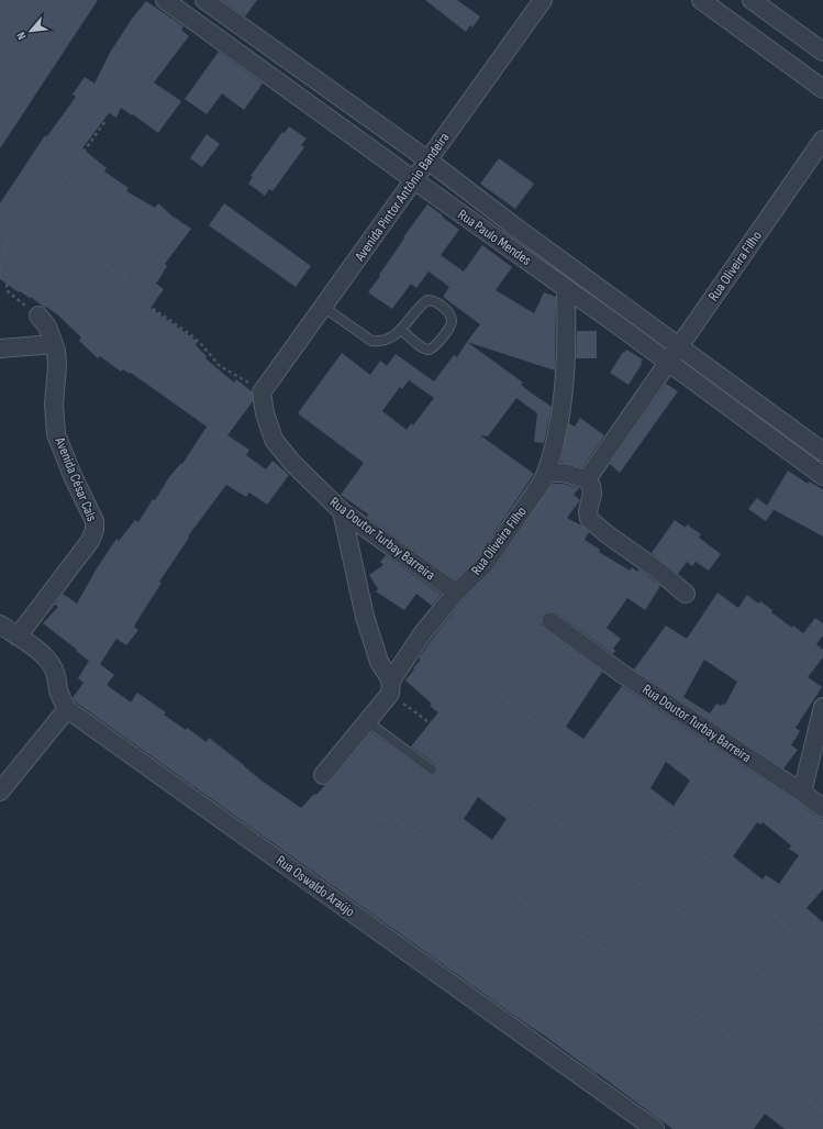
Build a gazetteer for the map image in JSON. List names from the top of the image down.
{
  "streets": {
    "street": [
      "Avenida Pintor Antônio Bandeira",
      "Rua Paulo Mendes",
      "Rua Oliveira Filho",
      "Avenida César Cals",
      "Rua Doutor Turbay Barreira",
      "Rua Oswaldo Araújo"
    ]
  },
  "crossings": [
    ["Avenida Pintor Antônio Bandeira", "Rua Paulo Mendes"],
    ["Avenida Pintor Antônio Bandeira", "Rua Doutor Turbay Barreira"],
    ["Rua Paulo Mendes", "Rua Oliveira Filho"],
    ["Rua Oliveira Filho", "Rua Doutor Turbay Barreira"]
  ],
  "north": "bottom left"
}
